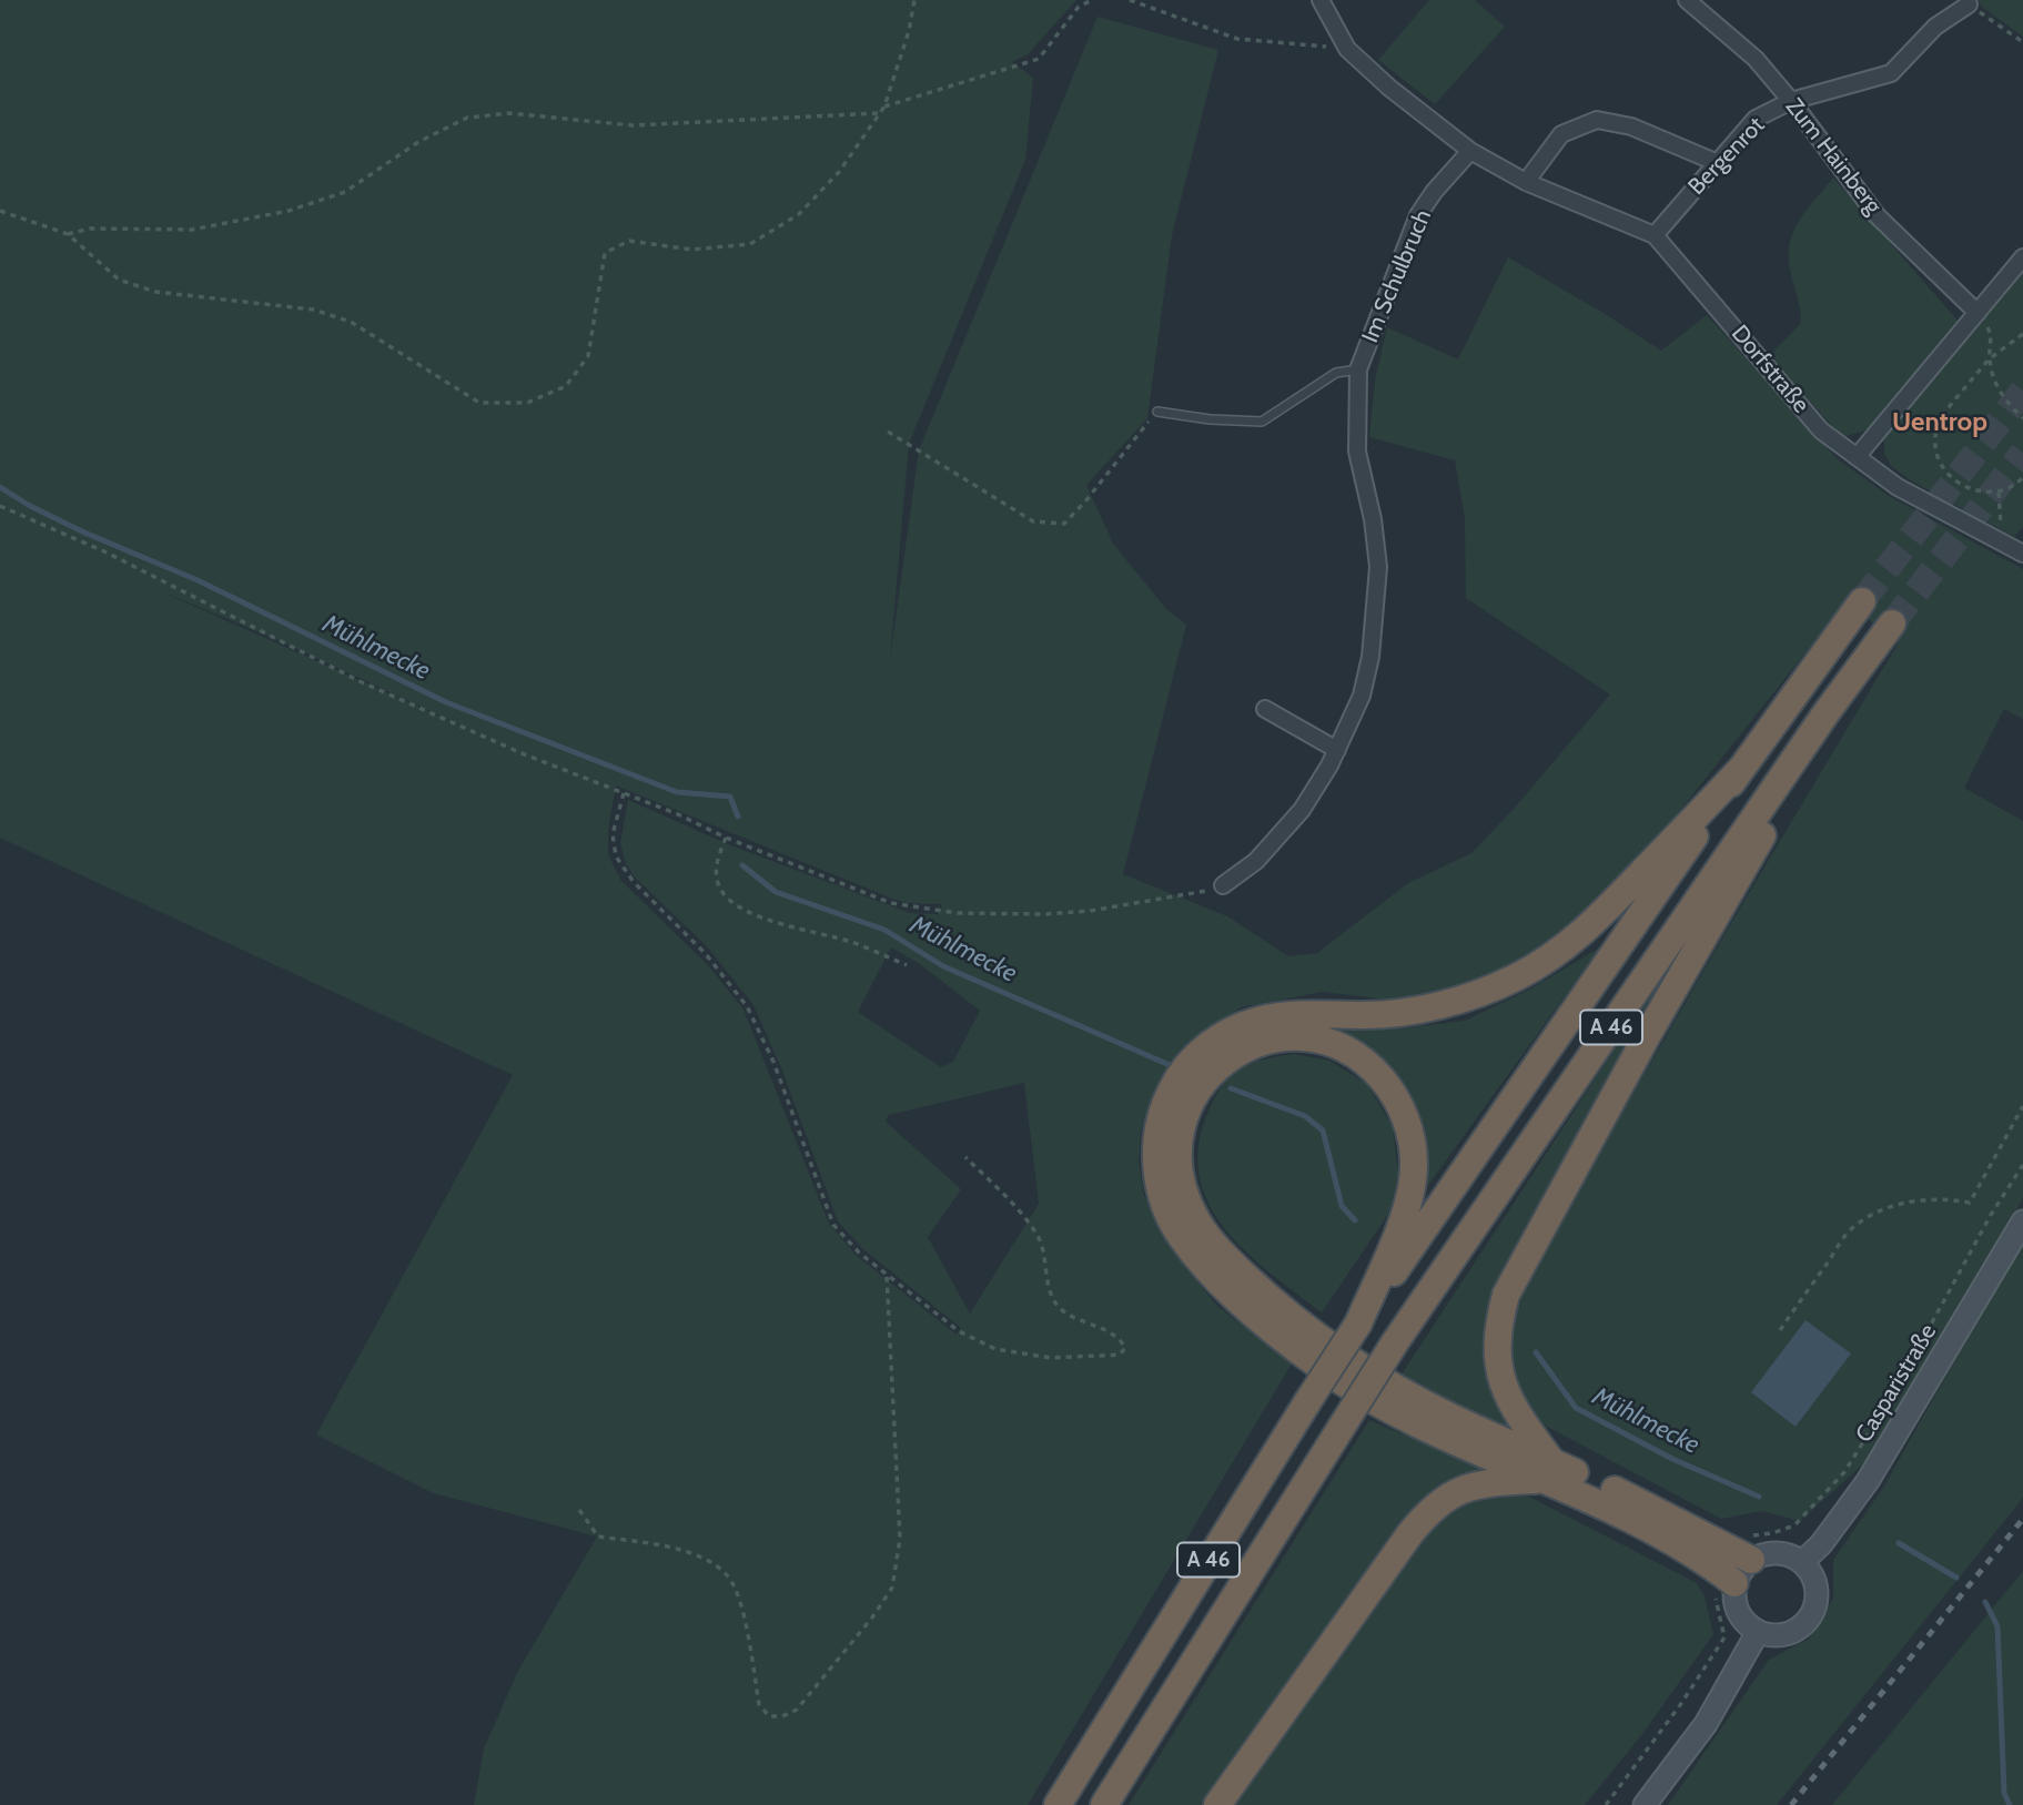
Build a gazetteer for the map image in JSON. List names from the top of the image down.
{
  "streets": {
    "highway": ["A 46"],
    "main road": ["Casparistraße"],
    "street": [
      "Bergenrot",
      "Zum Hainberg",
      "Im Schulbruch",
      "Dorfstraße"
    ]
  },
  "crossings": [
    ["Bergenrot", "Zum Hainberg"],
    ["Bergenrot", "Dorfstraße"],
    ["Im Schulbruch", "Dorfstraße"]
  ],
  "districts": ["Uentrop"],
  "water": ["Mühlmecke"]
}
